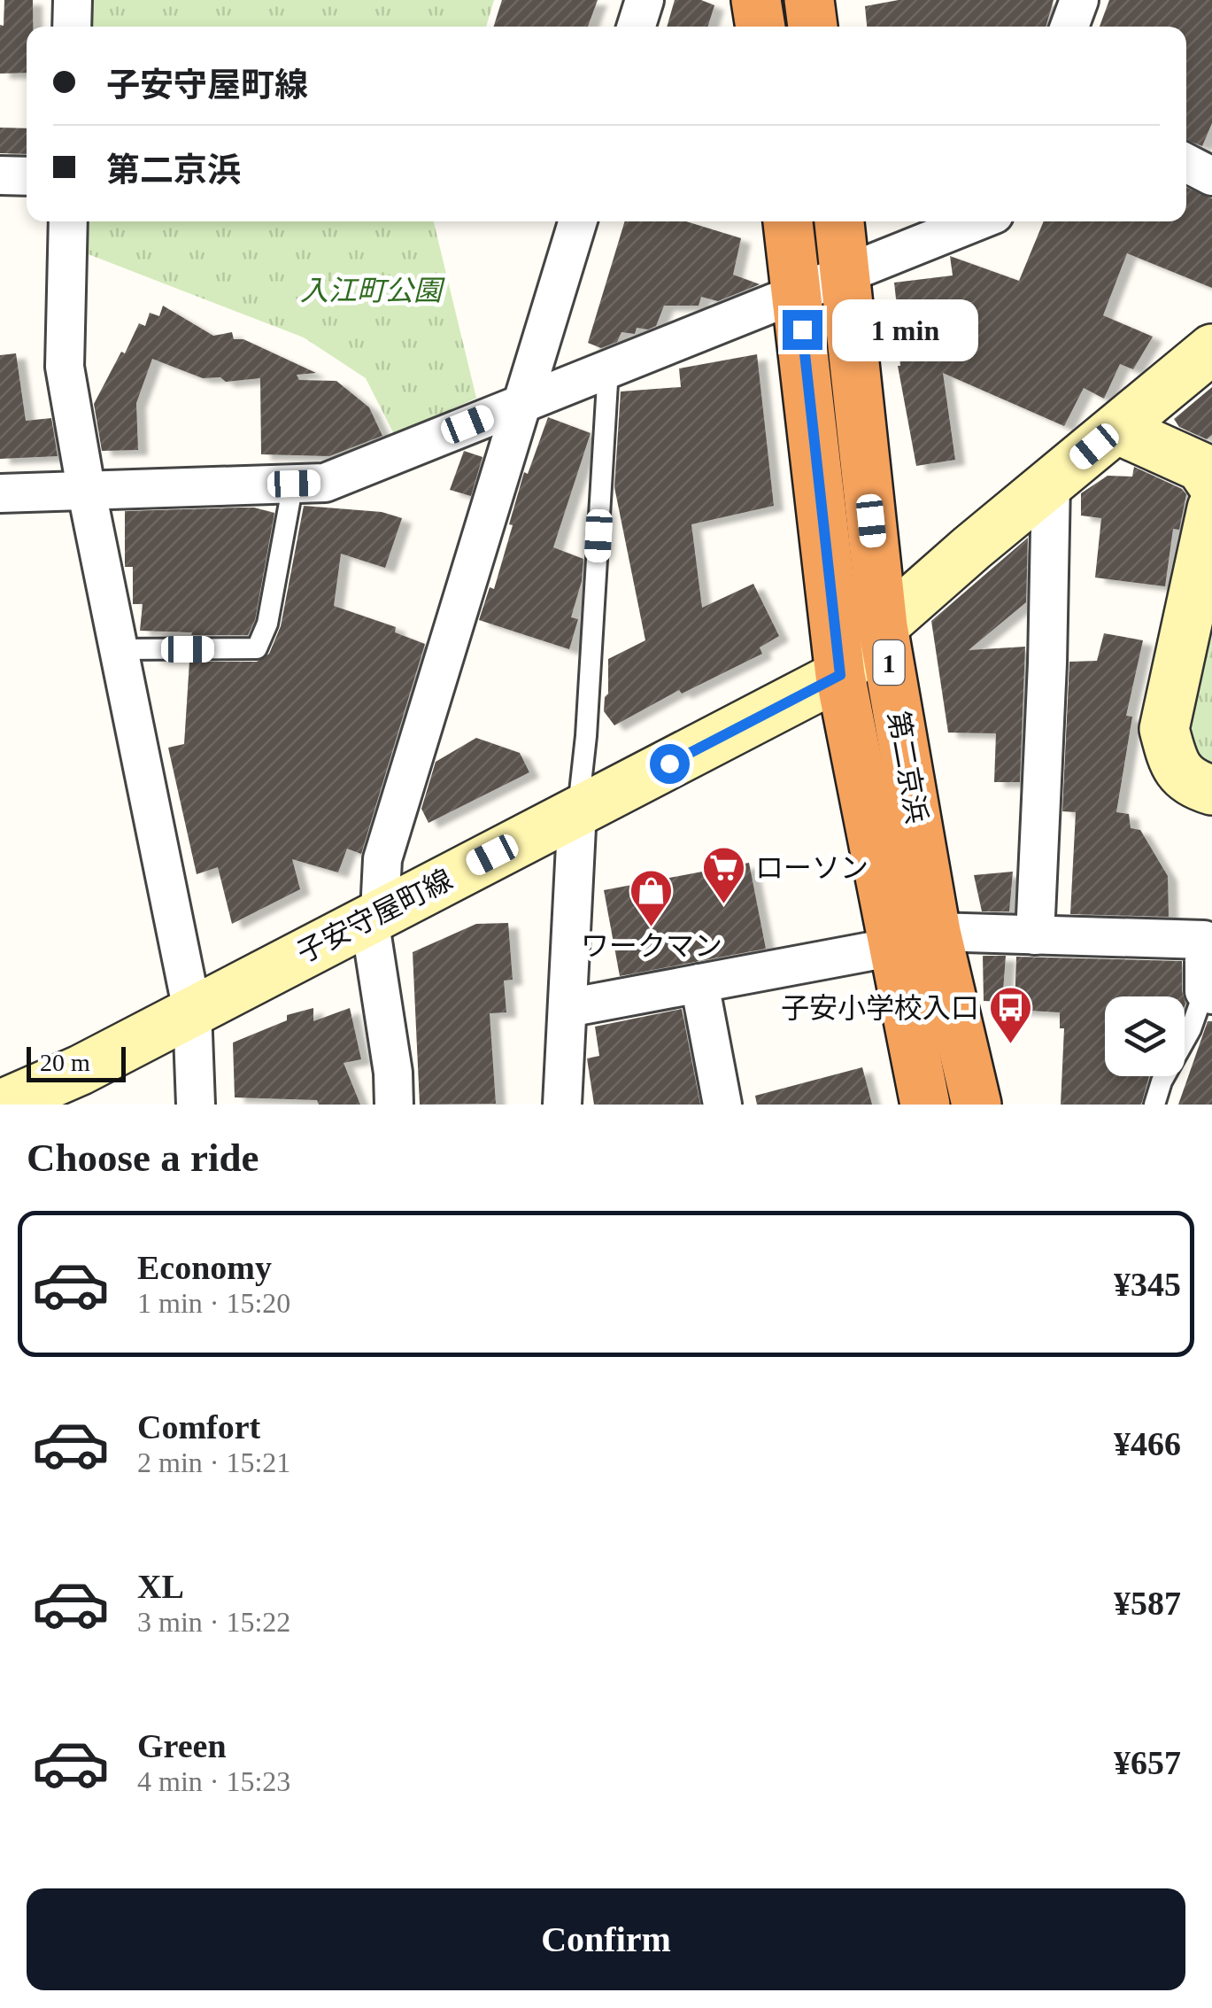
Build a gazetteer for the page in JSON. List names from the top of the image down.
{
  "streets": {
    "highway": ["1", "第二京浜"],
    "street": ["子安守屋町線"]
  },
  "crossings": [
    ["第二京浜", "子安守屋町線"]
  ],
  "parks": ["入江町公園"],
  "places": {
    "supermarket": ["ローソン"],
    "shop": ["ワークマン"],
    "bus stop": ["子安小学校入口"]
  },
  "scale_bar": "20 m",
  "page": {
    "banner": ["子安守屋町線", "第二京浜"],
    "bubble": "1 min",
    "scale": "20 m",
    "heading": "Choose a ride",
    "list": [
      {
        "name": "Economy",
        "note": "1 min · 15:20",
        "value": "¥345"
      },
      {
        "name": "Comfort",
        "note": "2 min · 15:21",
        "value": "¥466"
      },
      {
        "name": "XL",
        "note": "3 min · 15:22",
        "value": "¥587"
      },
      {
        "name": "Green",
        "note": "4 min · 15:23",
        "value": "¥657"
      }
    ],
    "buttons": "Confirm"
  }
}
